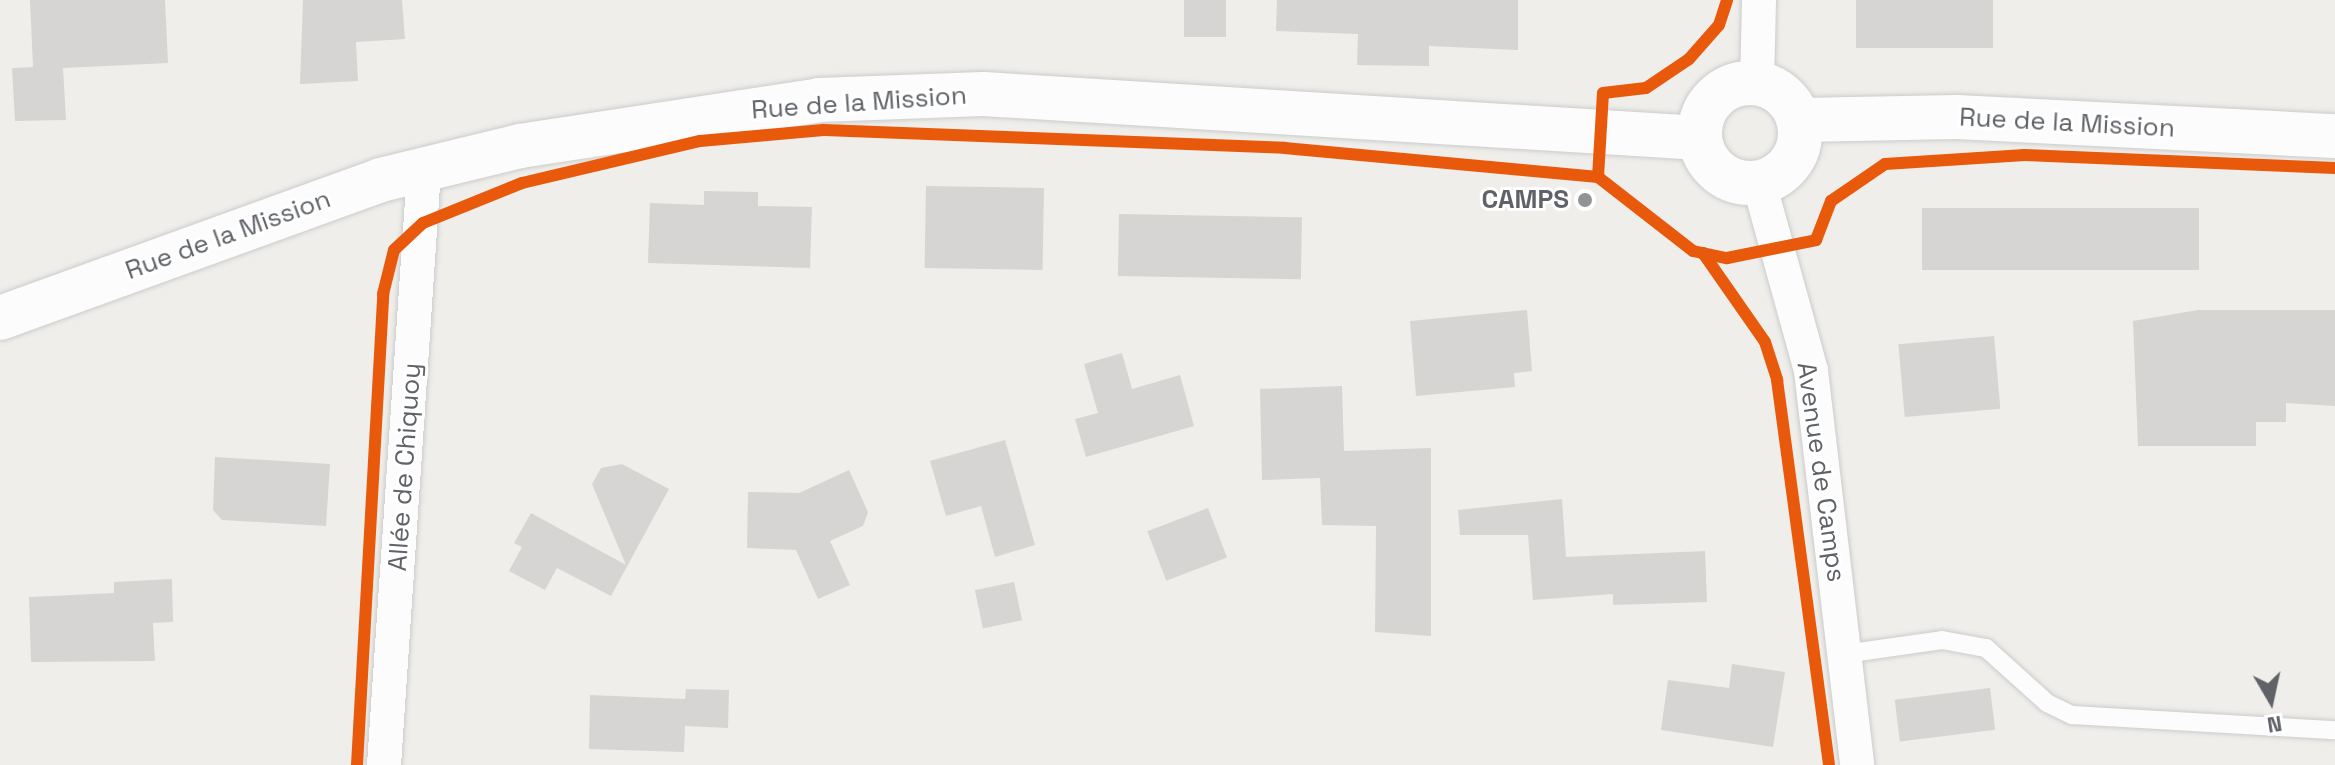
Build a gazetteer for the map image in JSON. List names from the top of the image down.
{
  "streets": {
    "main road": ["Rue de la Mission"],
    "street": ["Allée de Chiquoy", "Avenue de Camps"]
  },
  "crossings": [
    ["Rue de la Mission", "Allée de Chiquoy"],
    ["Rue de la Mission", "Avenue de Camps"]
  ],
  "places": ["CAMPS"],
  "north": "bottom"
}
